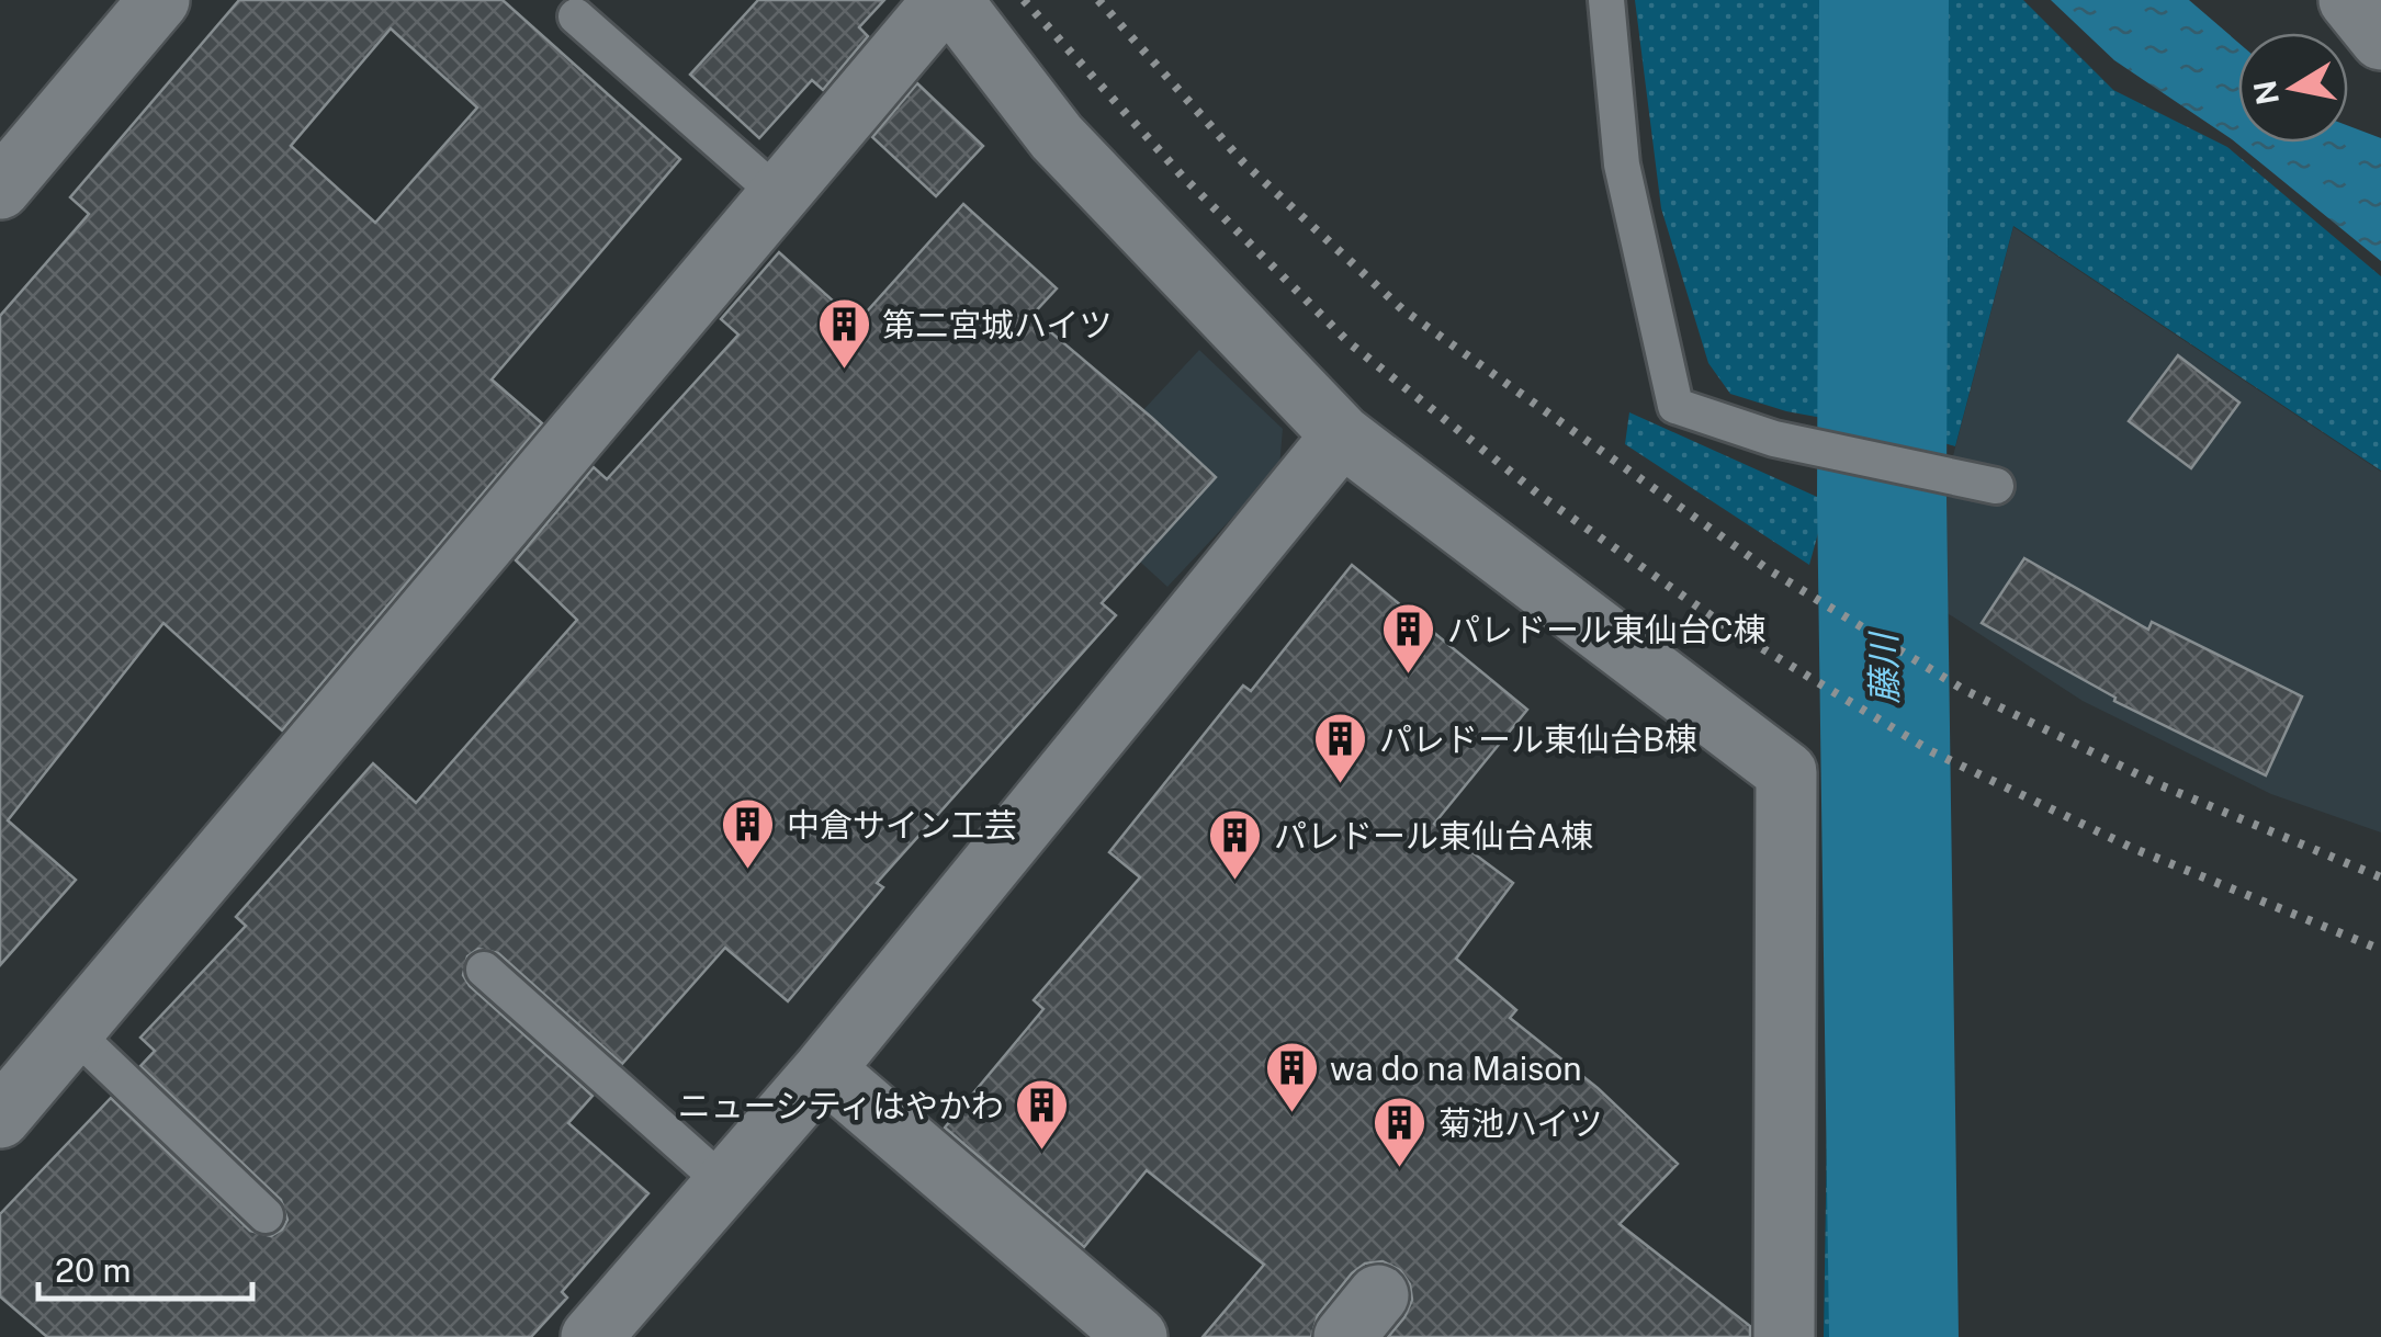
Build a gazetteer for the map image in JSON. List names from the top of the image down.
{
  "water": ["藤川"],
  "places": {
    "building": [
      "第二宮城ハイツ",
      "パレドール東仙台C棟",
      "パレドール東仙台B棟",
      "中倉サイン工芸",
      "パレドール東仙台A棟",
      "wa do na Maison",
      "ニューシティはやかわ",
      "菊池ハイツ"
    ]
  },
  "scale_bar": "20 m",
  "north": "left"
}
